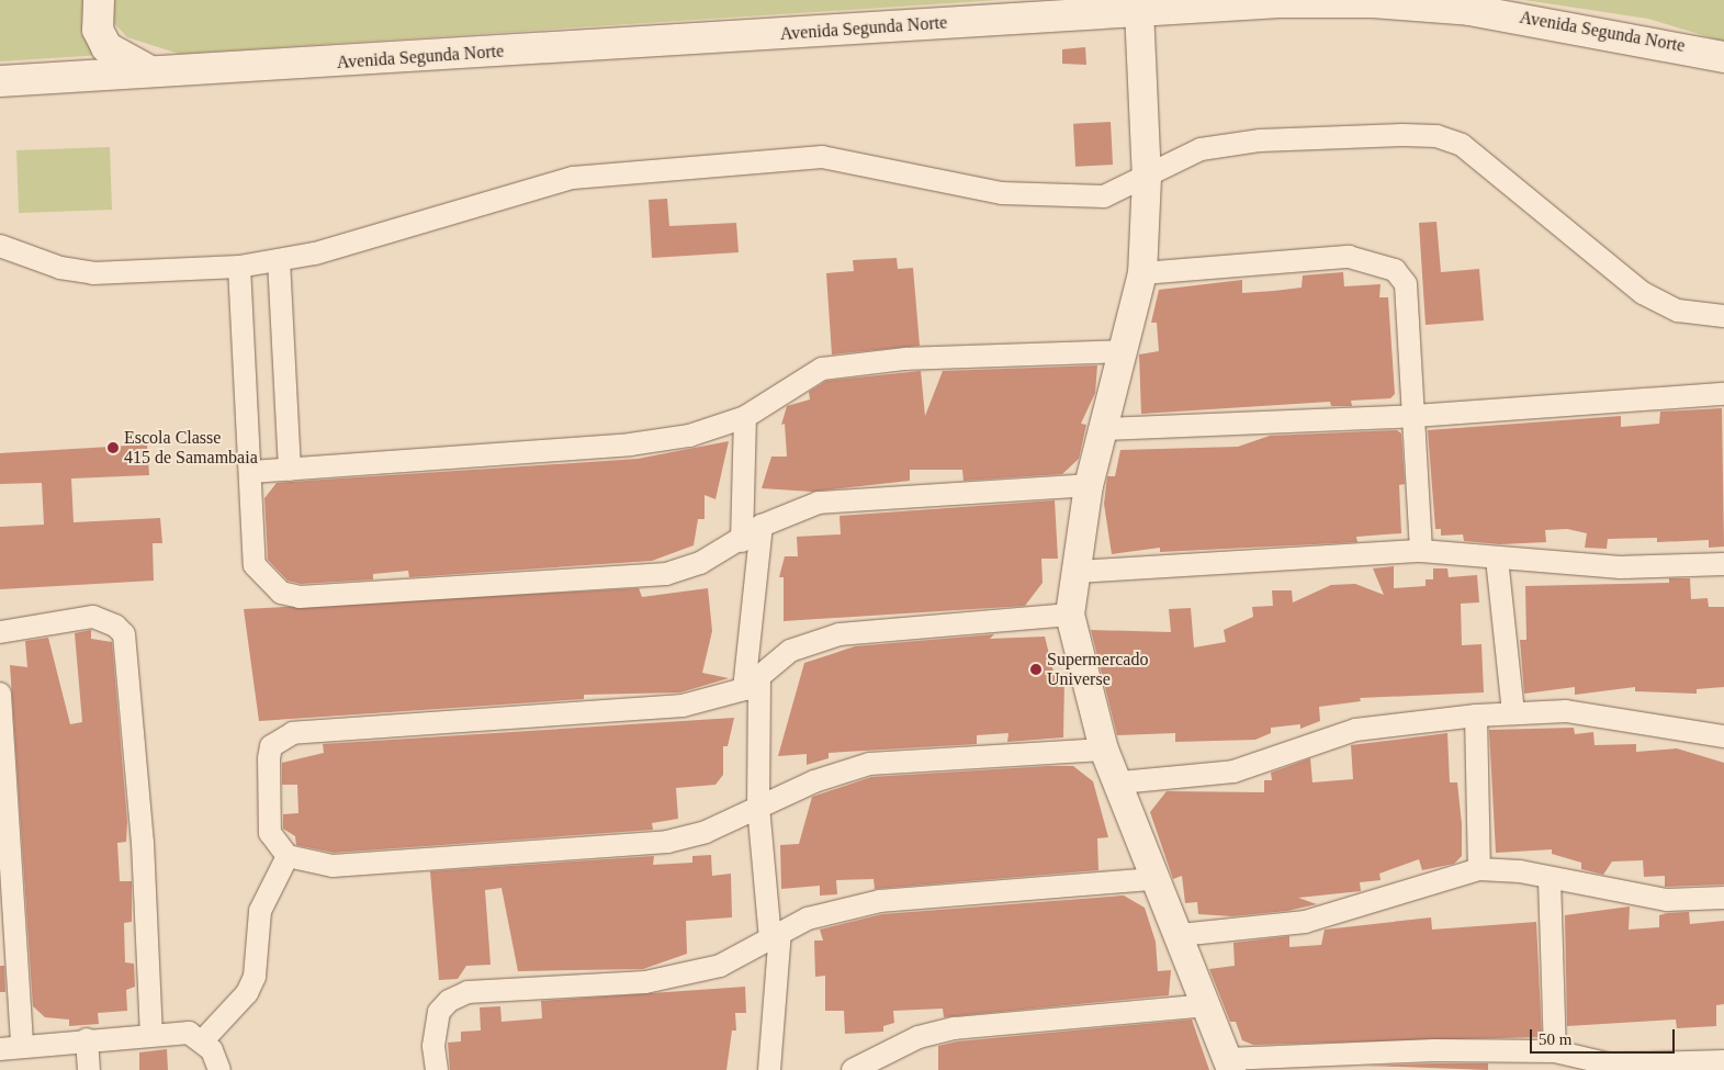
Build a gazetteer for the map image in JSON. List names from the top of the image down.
{
  "streets": {
    "main road": ["Avenida Segunda Norte"]
  },
  "places": ["Escola Classe 415 de Samambaia", "Supermercado Universe"],
  "scale_bar": "50 m"
}
